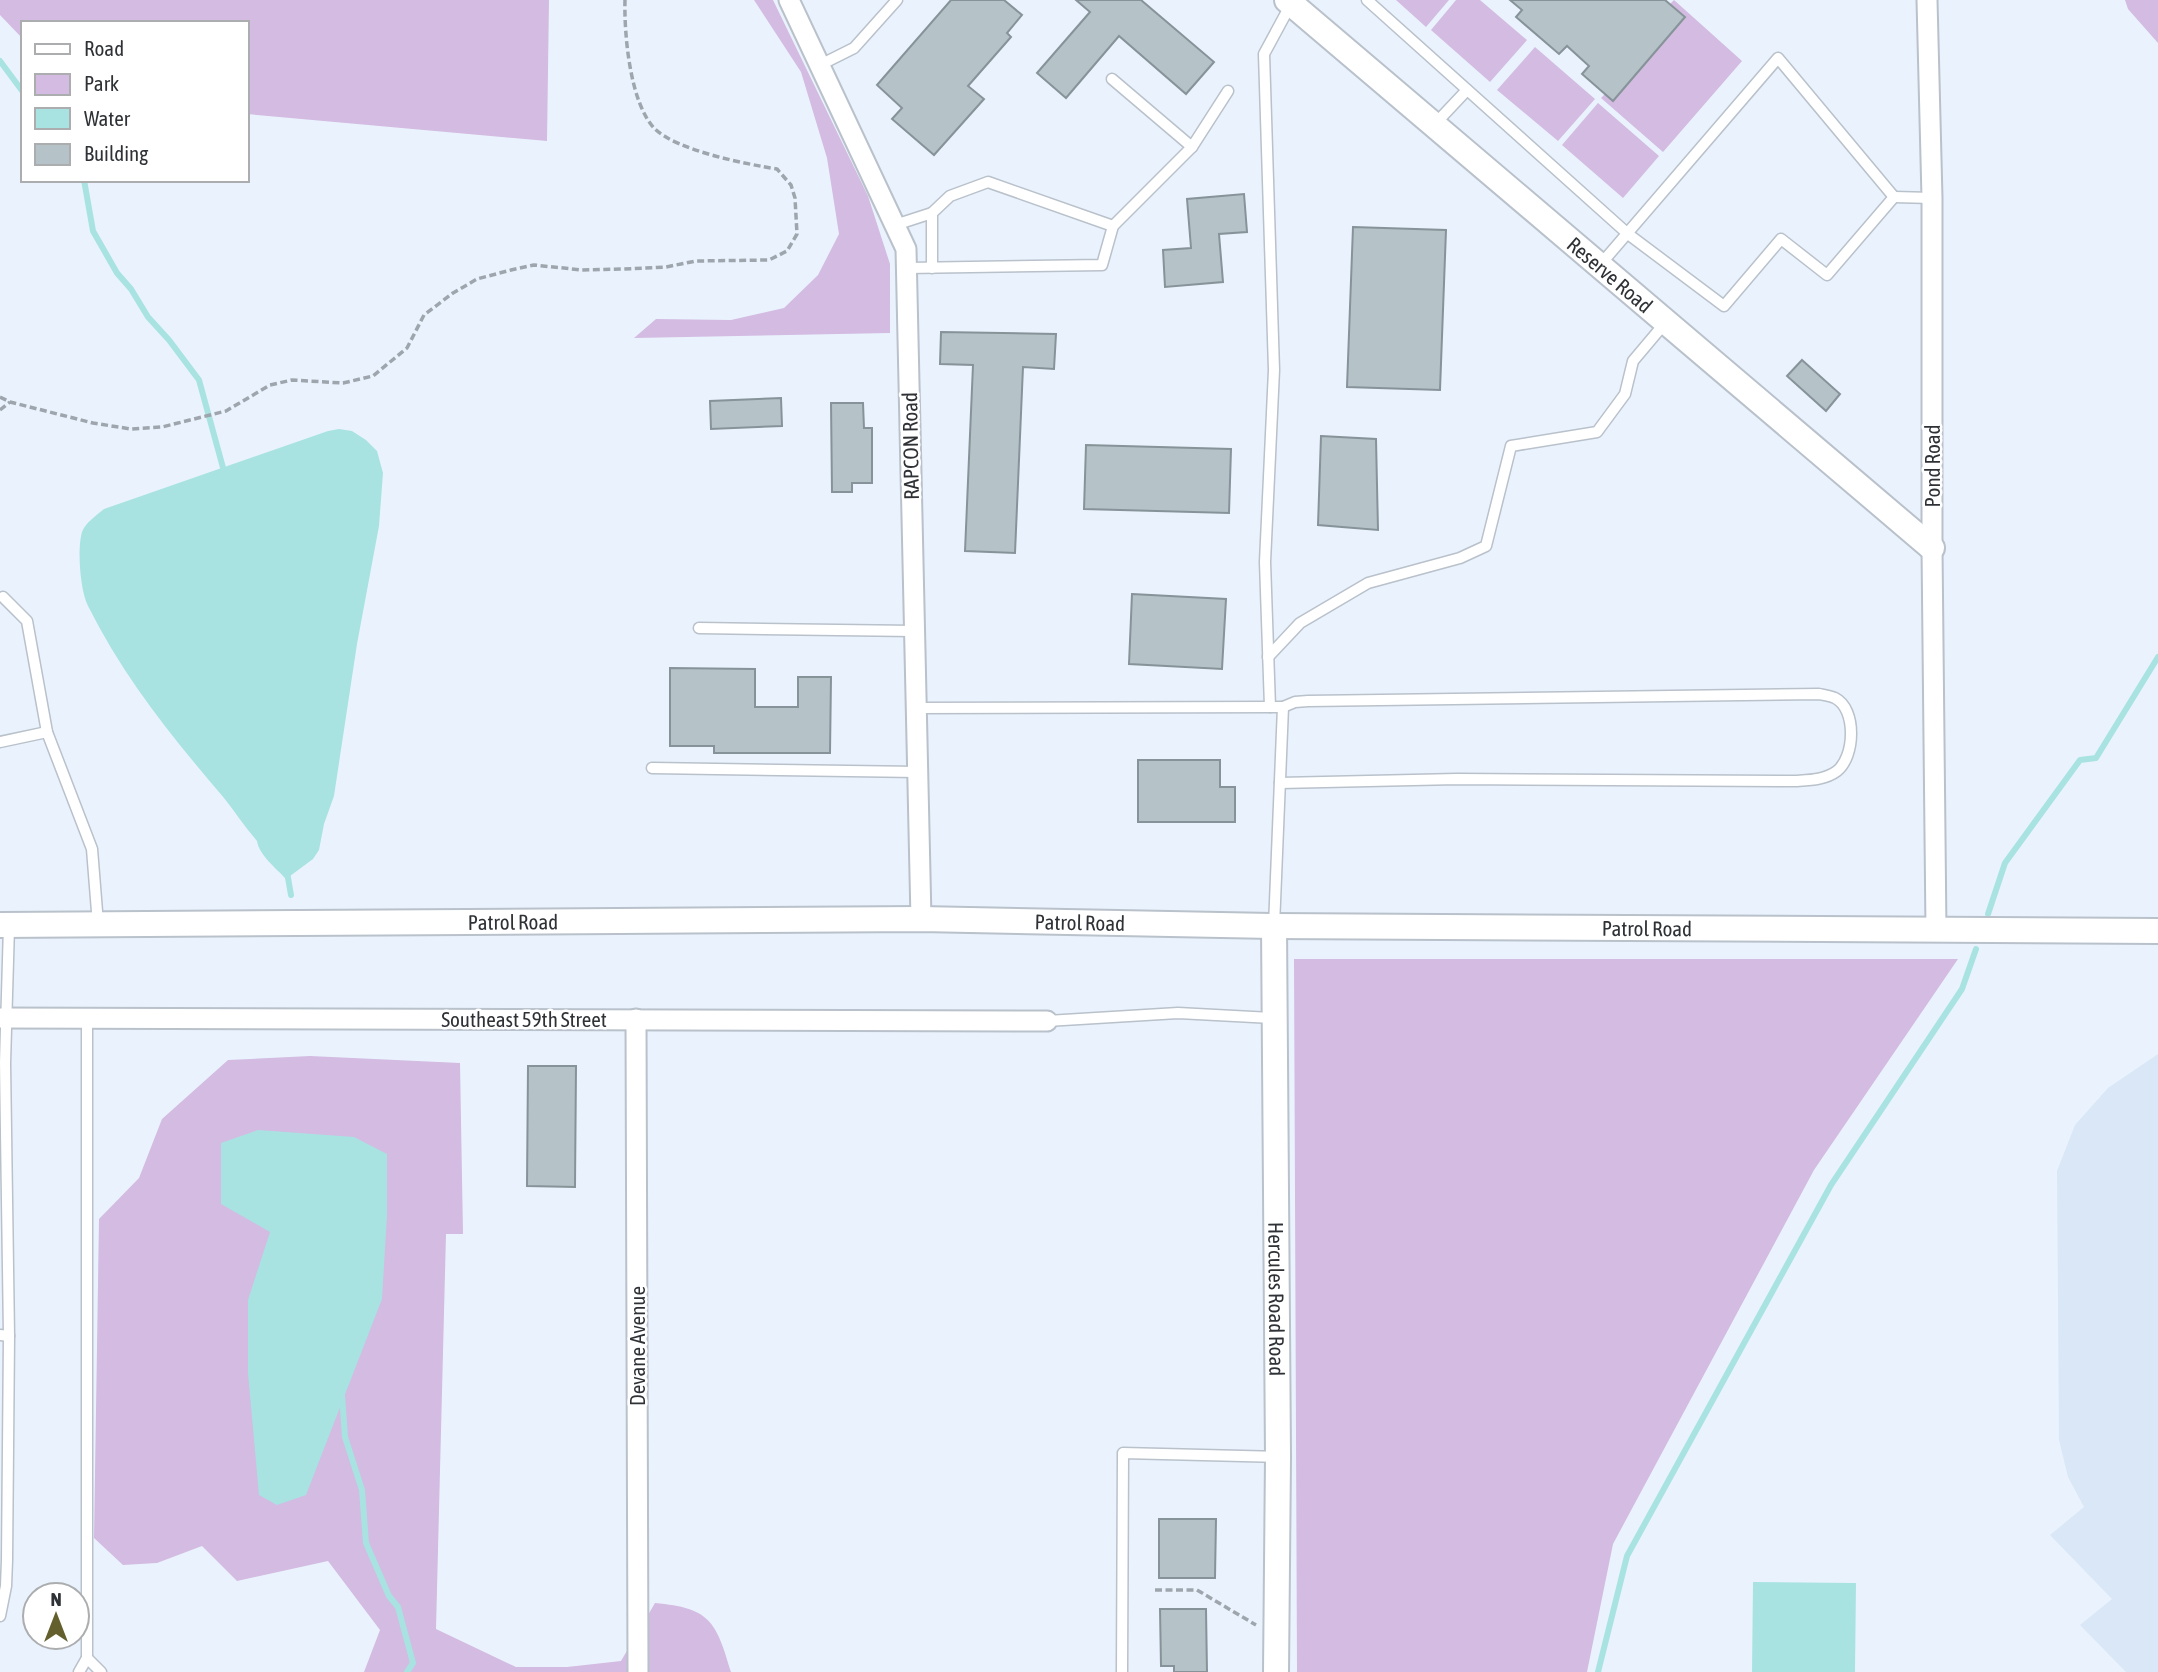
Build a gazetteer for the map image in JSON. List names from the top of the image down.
{
  "streets": {
    "street": [
      "Reserve Road",
      "RAPCON Road",
      "Pond Road",
      "Patrol Road",
      "Southeast 59th Street",
      "Hercules Road Road",
      "Devane Avenue"
    ]
  },
  "crossings": [
    ["Reserve Road", "Pond Road"],
    ["RAPCON Road", "Patrol Road"],
    ["Pond Road", "Patrol Road"],
    ["Patrol Road", "Hercules Road Road"],
    ["Southeast 59th Street", "Devane Avenue"]
  ],
  "legend": [
    "Road",
    "Park",
    "Water",
    "Building"
  ],
  "north": "top"
}
